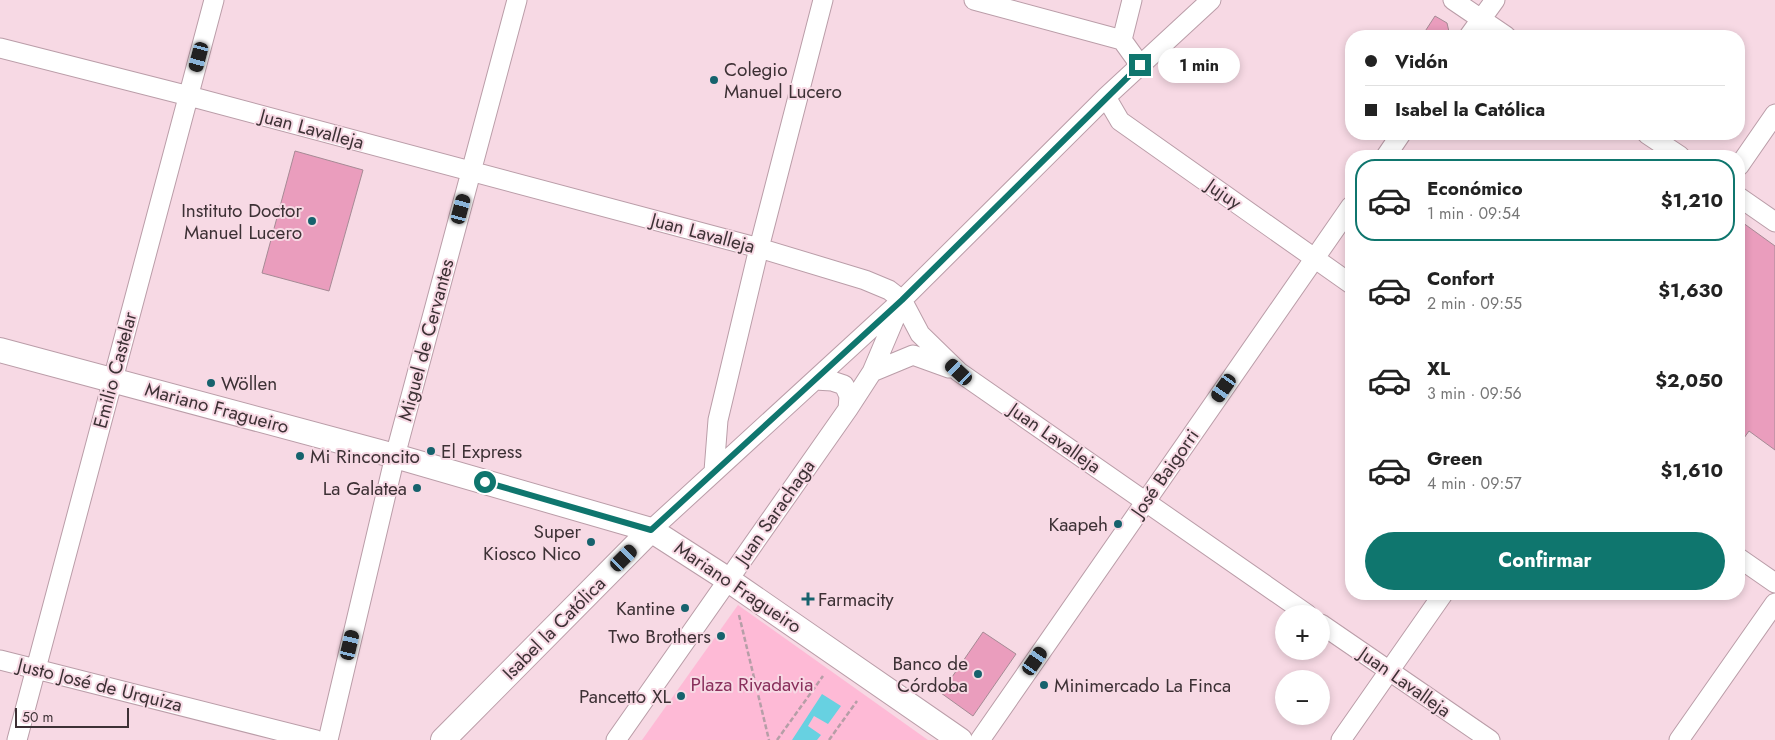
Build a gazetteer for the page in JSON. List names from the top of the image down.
{
  "streets": {
    "main road": ["Mariano Fragueiro", "Isabel la Católica"],
    "street": [
      "Juan Lavalleja",
      "Jujuy",
      "Miguel de Cervantes",
      "Emilio Castelar",
      "José Baigorri",
      "Juan Sarachaga",
      "Justo José de Urquiza"
    ]
  },
  "crossings": [
    ["Juan Lavalleja", "Miguel de Cervantes"],
    ["Juan Lavalleja", "Emilio Castelar"],
    ["Juan Lavalleja", "José Baigorri"],
    ["Juan Lavalleja", "Juan Sarachaga"],
    ["Juan Lavalleja", "Isabel la Católica"],
    ["Jujuy", "José Baigorri"],
    ["Jujuy", "Isabel la Católica"],
    ["Miguel de Cervantes", "Mariano Fragueiro"],
    ["Emilio Castelar", "Mariano Fragueiro"],
    ["Emilio Castelar", "Justo José de Urquiza"],
    ["Mariano Fragueiro", "Juan Sarachaga"],
    ["Mariano Fragueiro", "Isabel la Católica"],
    ["Juan Sarachaga", "Isabel la Católica"]
  ],
  "parks": ["Plaza Rivadavia"],
  "places": {
    "other": [
      "Colegio Manuel Lucero",
      "Instituto Doctor Manuel Lucero",
      "Wöllen",
      "El Express",
      "Mi Rinconcito",
      "La Galatea",
      "Kaapeh",
      "Super Kiosco Nico",
      "Kantine",
      "Two Brothers",
      "Banco de Córdoba",
      "Minimercado La Finca",
      "Pancetto XL"
    ],
    "health": ["Farmacity"]
  },
  "scale_bar": "50 m",
  "page": {
    "banner": ["Vidón", "Isabel la Católica"],
    "bubble": "1 min",
    "list": [
      {
        "name": "Económico",
        "note": "1 min · 09:54",
        "value": "$1,210"
      },
      {
        "name": "Confort",
        "note": "2 min · 09:55",
        "value": "$1,630"
      },
      {
        "name": "XL",
        "note": "3 min · 09:56",
        "value": "$2,050"
      },
      {
        "name": "Green",
        "note": "4 min · 09:57",
        "value": "$1,610"
      }
    ],
    "buttons": "Confirmar",
    "map_buttons": ["+", "−"],
    "scale": "50 m"
  }
}
